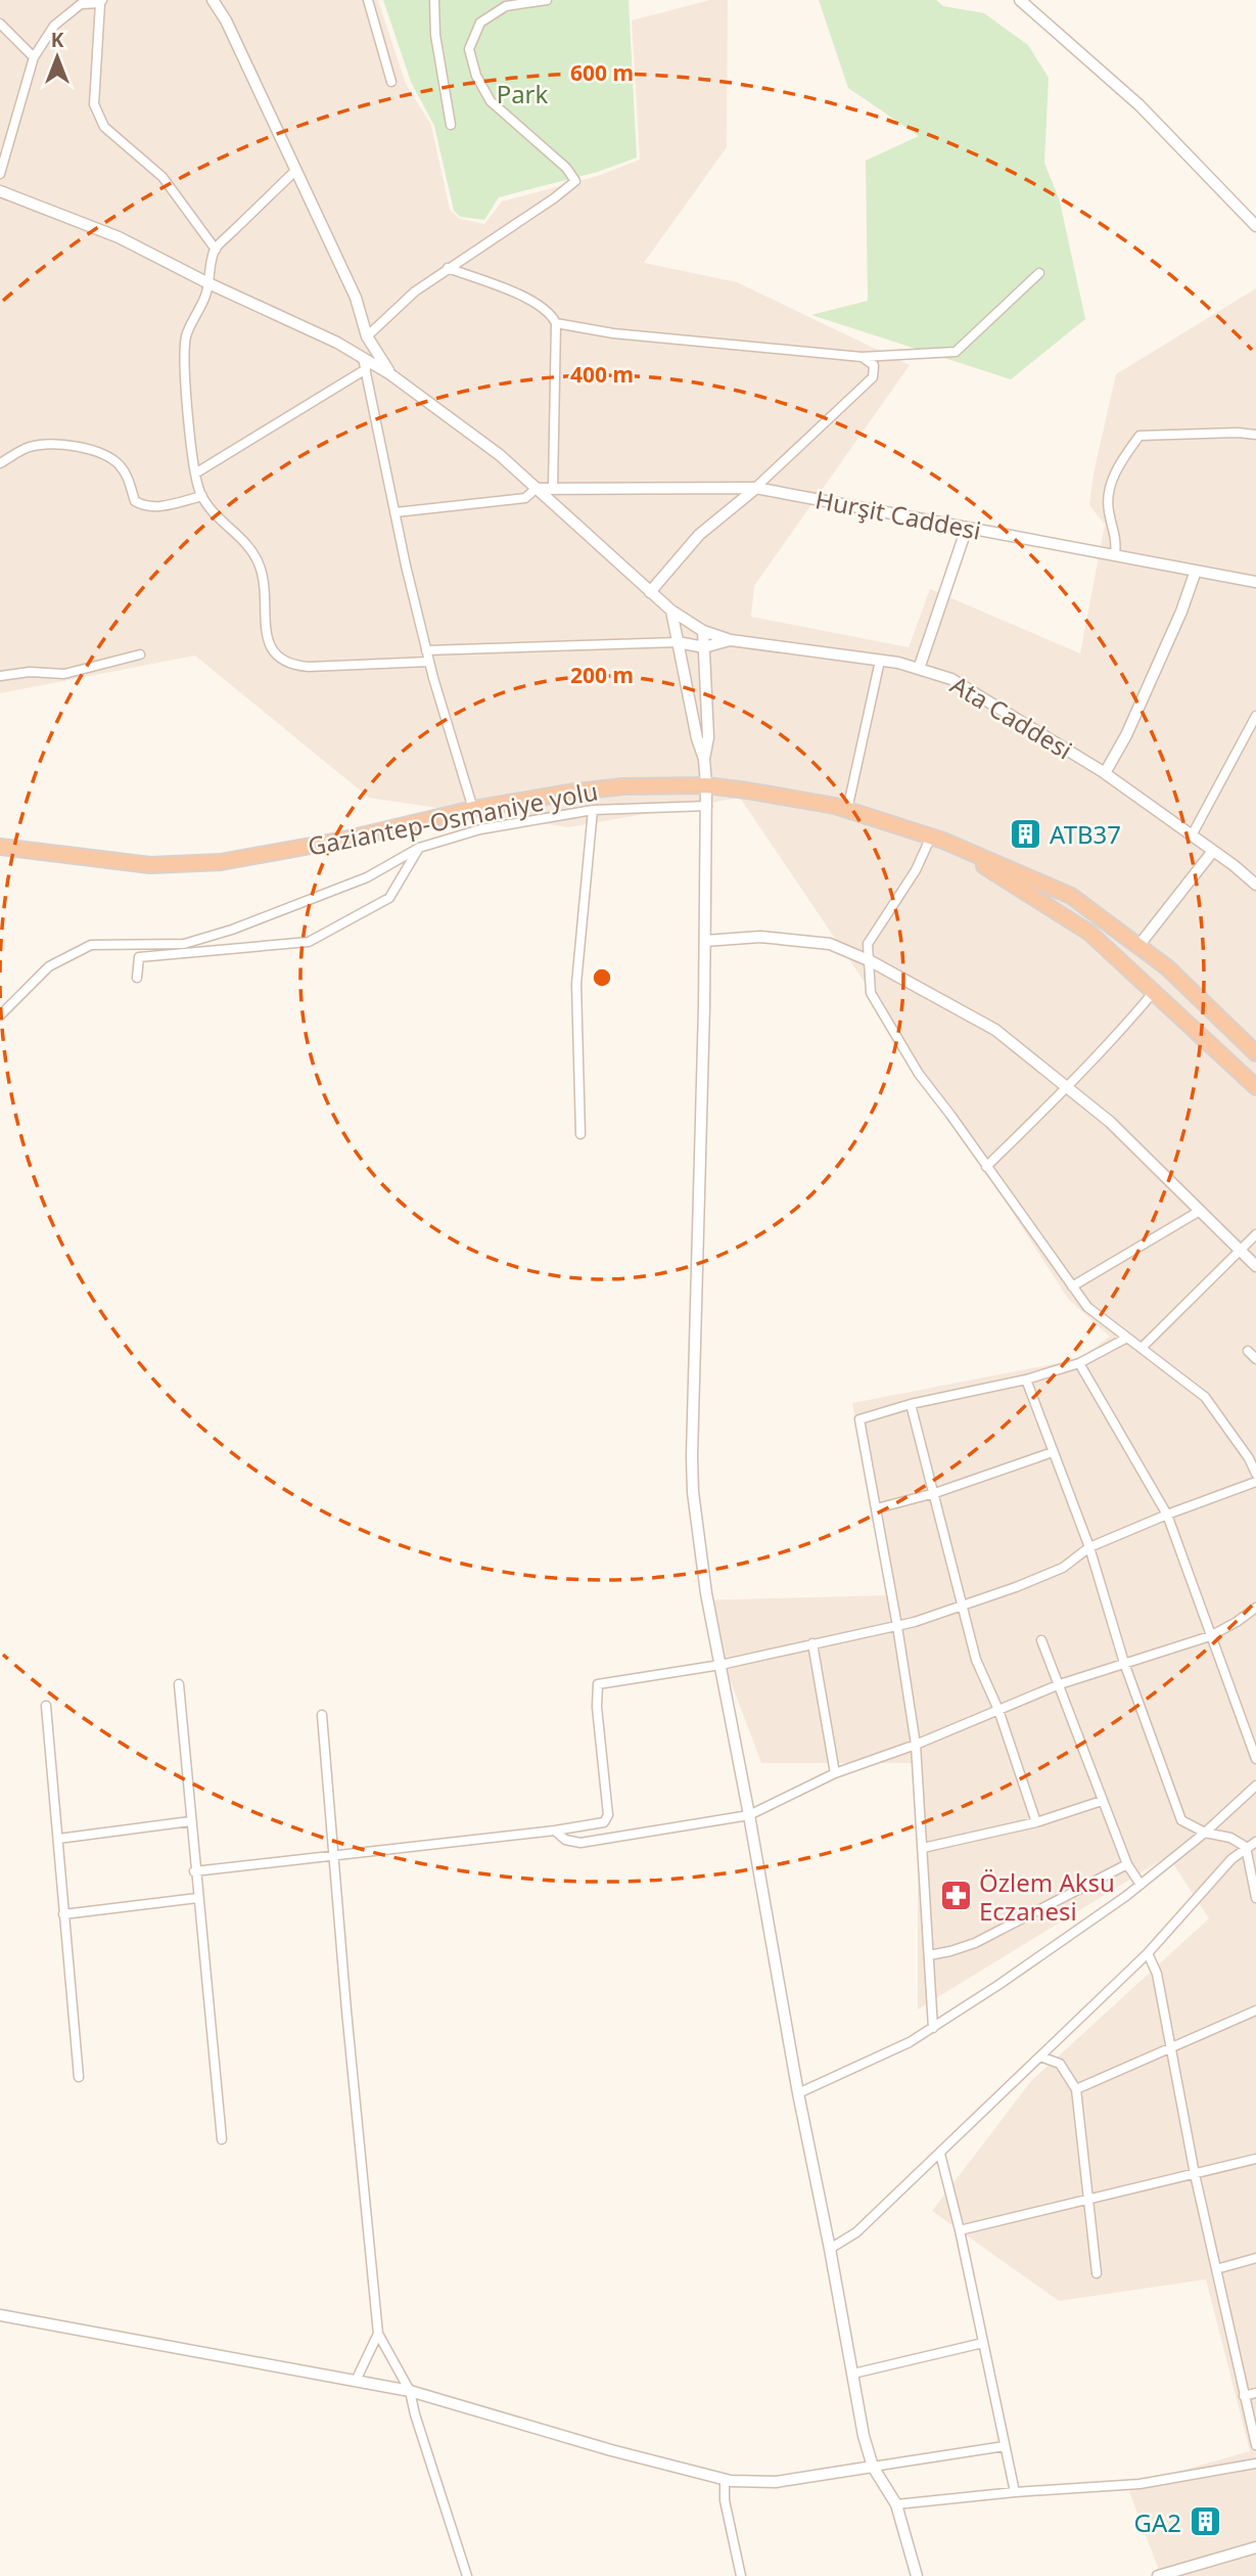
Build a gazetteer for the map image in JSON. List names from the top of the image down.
{
  "streets": {
    "highway": ["Gaziantep-Osmaniye yolu"],
    "street": ["Hurşit Caddesi", "Ata Caddesi"]
  },
  "parks": ["Park"],
  "places": {
    "building": ["ATB37", "GA2"],
    "pharmacy": ["Özlem Aksu Eczanesi"]
  },
  "north": "top",
  "rings": ["600 m", "400 m", "200 m"]
}
